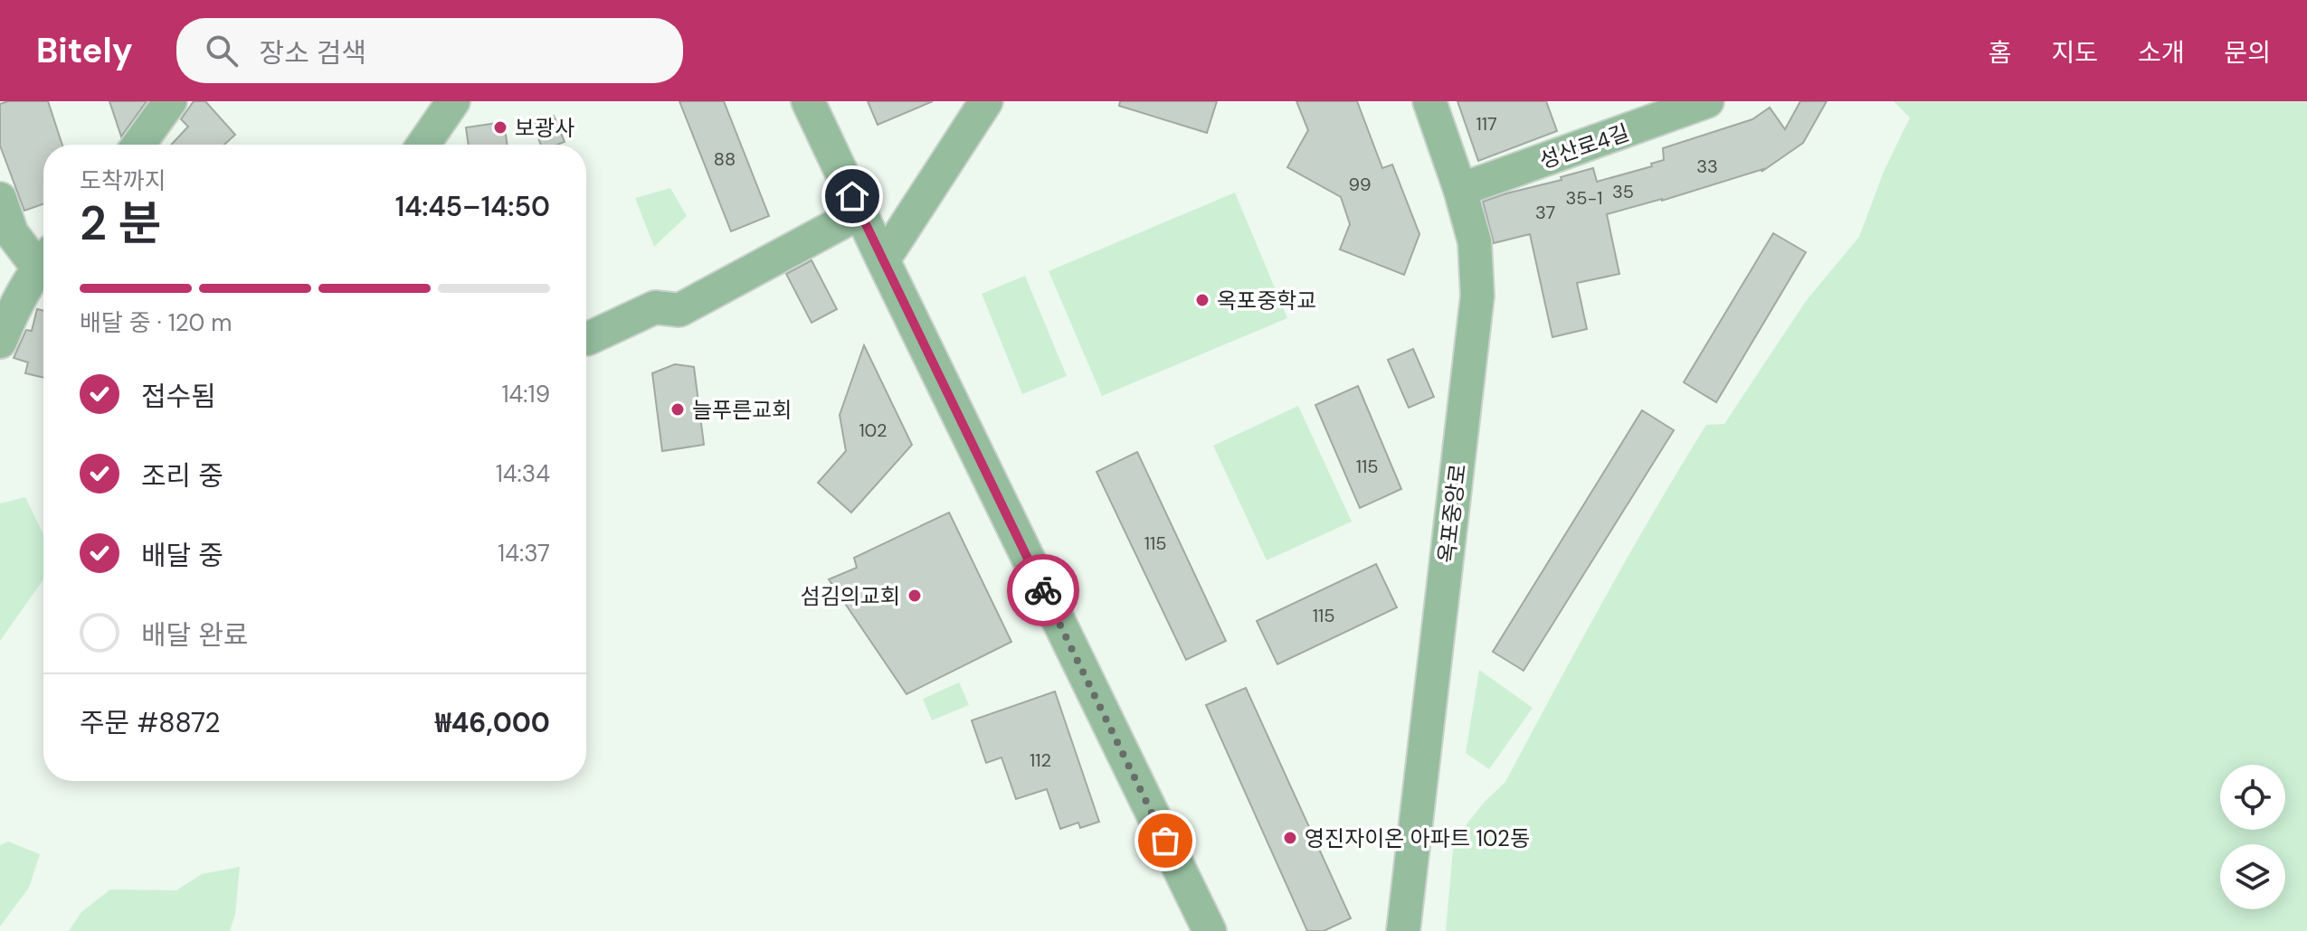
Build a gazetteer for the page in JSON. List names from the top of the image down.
{
  "streets": {
    "street": ["성산로4길", "옥포중앙로"]
  },
  "crossings": [
    ["성산로4길", "옥포중앙로"]
  ],
  "places": [
    "보광사",
    "옥포중학교",
    "늘푸른교회",
    "섬김의교회",
    "영진자이온 아파트 102동"
  ],
  "house_numbers": [
    "117",
    "88",
    "33",
    "99",
    "35",
    "35-1",
    "37",
    "102",
    "115",
    "115",
    "115",
    "112"
  ],
  "page": {
    "header": "Bitely",
    "search": "장소 검색",
    "nav": [
      "홈",
      "지도",
      "소개",
      "문의"
    ],
    "heading": ["2 분", "도착까지", "14:45–14:50"],
    "panel": ["주문 #8872", "₩46,000"],
    "bar": "배달 중 · 120 m",
    "list": [
      ["접수됨", "14:19"],
      ["조리 중", "14:34"],
      ["배달 중", "14:37"],
      "배달 완료"
    ]
  }
}
